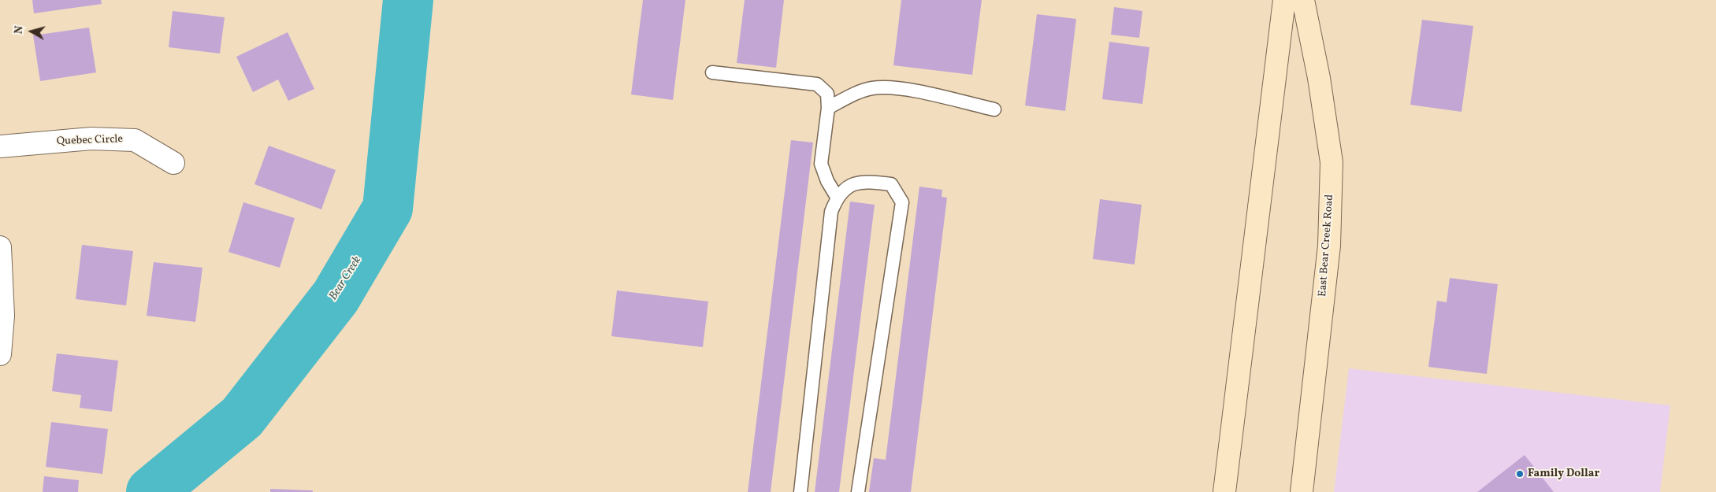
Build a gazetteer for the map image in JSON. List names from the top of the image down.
{
  "streets": {
    "main road": ["East Bear Creek Road"],
    "street": ["Quebec Circle"]
  },
  "water": ["Bear Creek"],
  "places": ["Family Dollar"],
  "north": "left"
}
